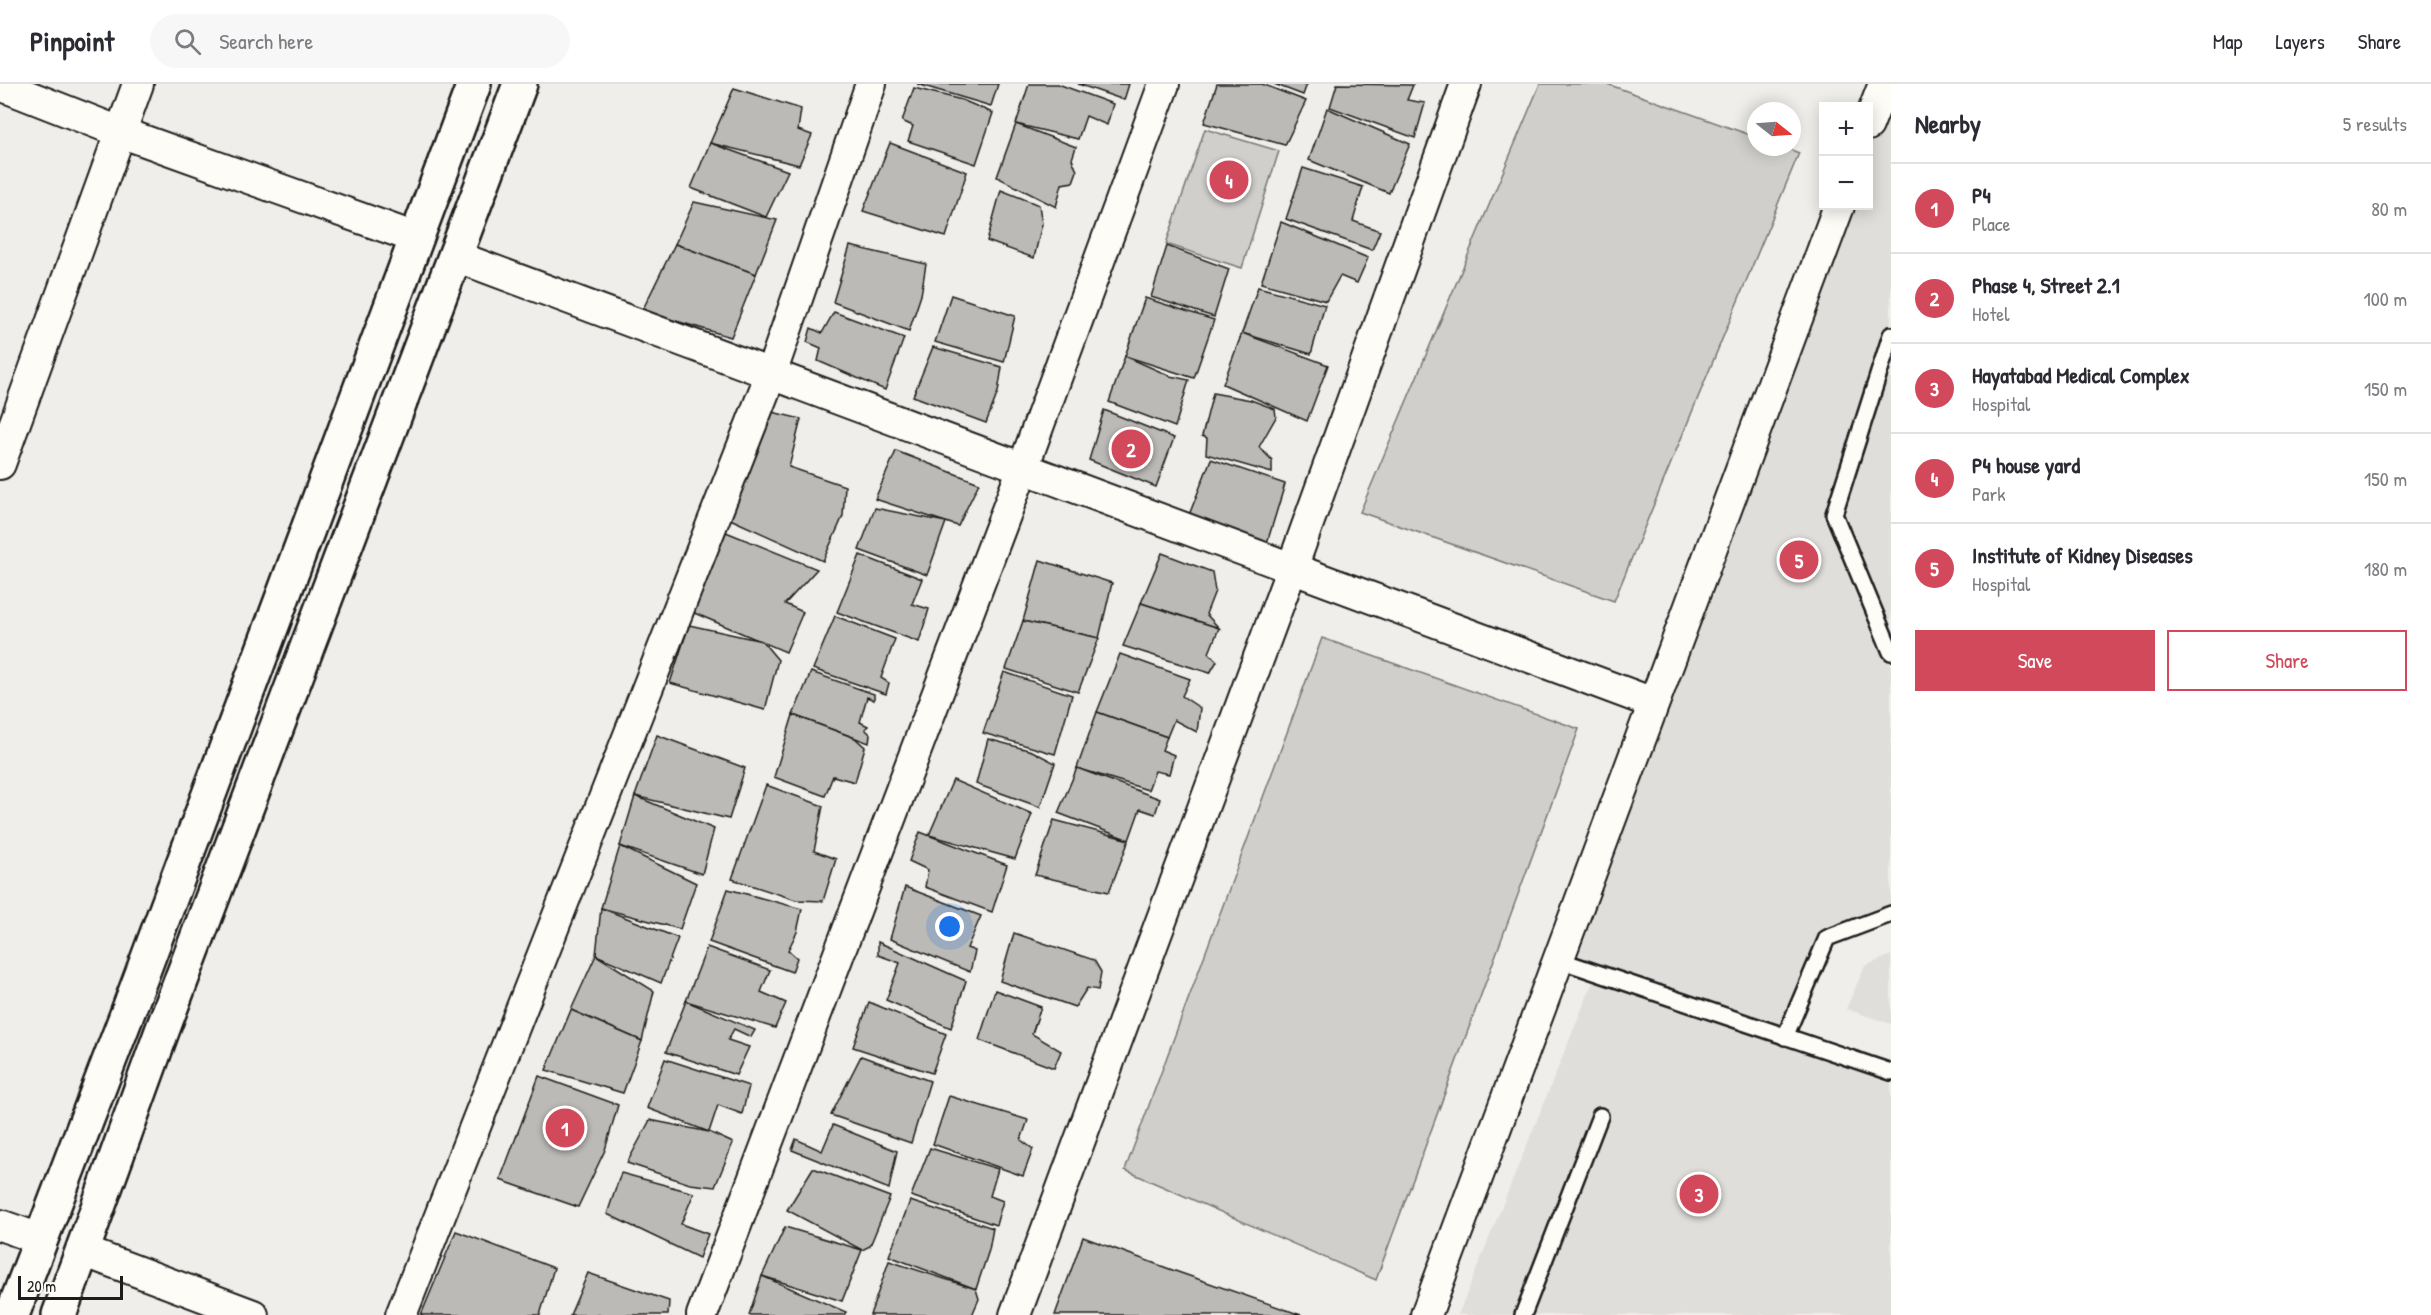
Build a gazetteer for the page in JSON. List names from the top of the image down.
{
  "scale_bar": "20 m",
  "north": "right",
  "page": {
    "header": "Pinpoint",
    "search": "Search here",
    "nav": ["Map", "Layers", "Share"],
    "heading": ["Nearby", "5 results"],
    "map_buttons": ["+", "−"],
    "pins": [
      "4",
      "2",
      "5",
      "1",
      "3"
    ],
    "list": [
      {
        "mark": "1",
        "name": "P4",
        "note": "Place",
        "value": "80 m"
      },
      {
        "mark": "2",
        "name": "Phase 4, Street 2.1",
        "note": "Hotel",
        "value": "100 m"
      },
      {
        "mark": "3",
        "name": "Hayatabad Medical Complex",
        "note": "Hospital",
        "value": "150 m"
      },
      {
        "mark": "4",
        "name": "P4 house yard",
        "note": "Park",
        "value": "150 m"
      },
      {
        "mark": "5",
        "name": "Institute of Kidney Diseases",
        "note": "Hospital",
        "value": "180 m"
      }
    ],
    "buttons": ["Save", "Share"],
    "scale": "20 m"
  }
}
